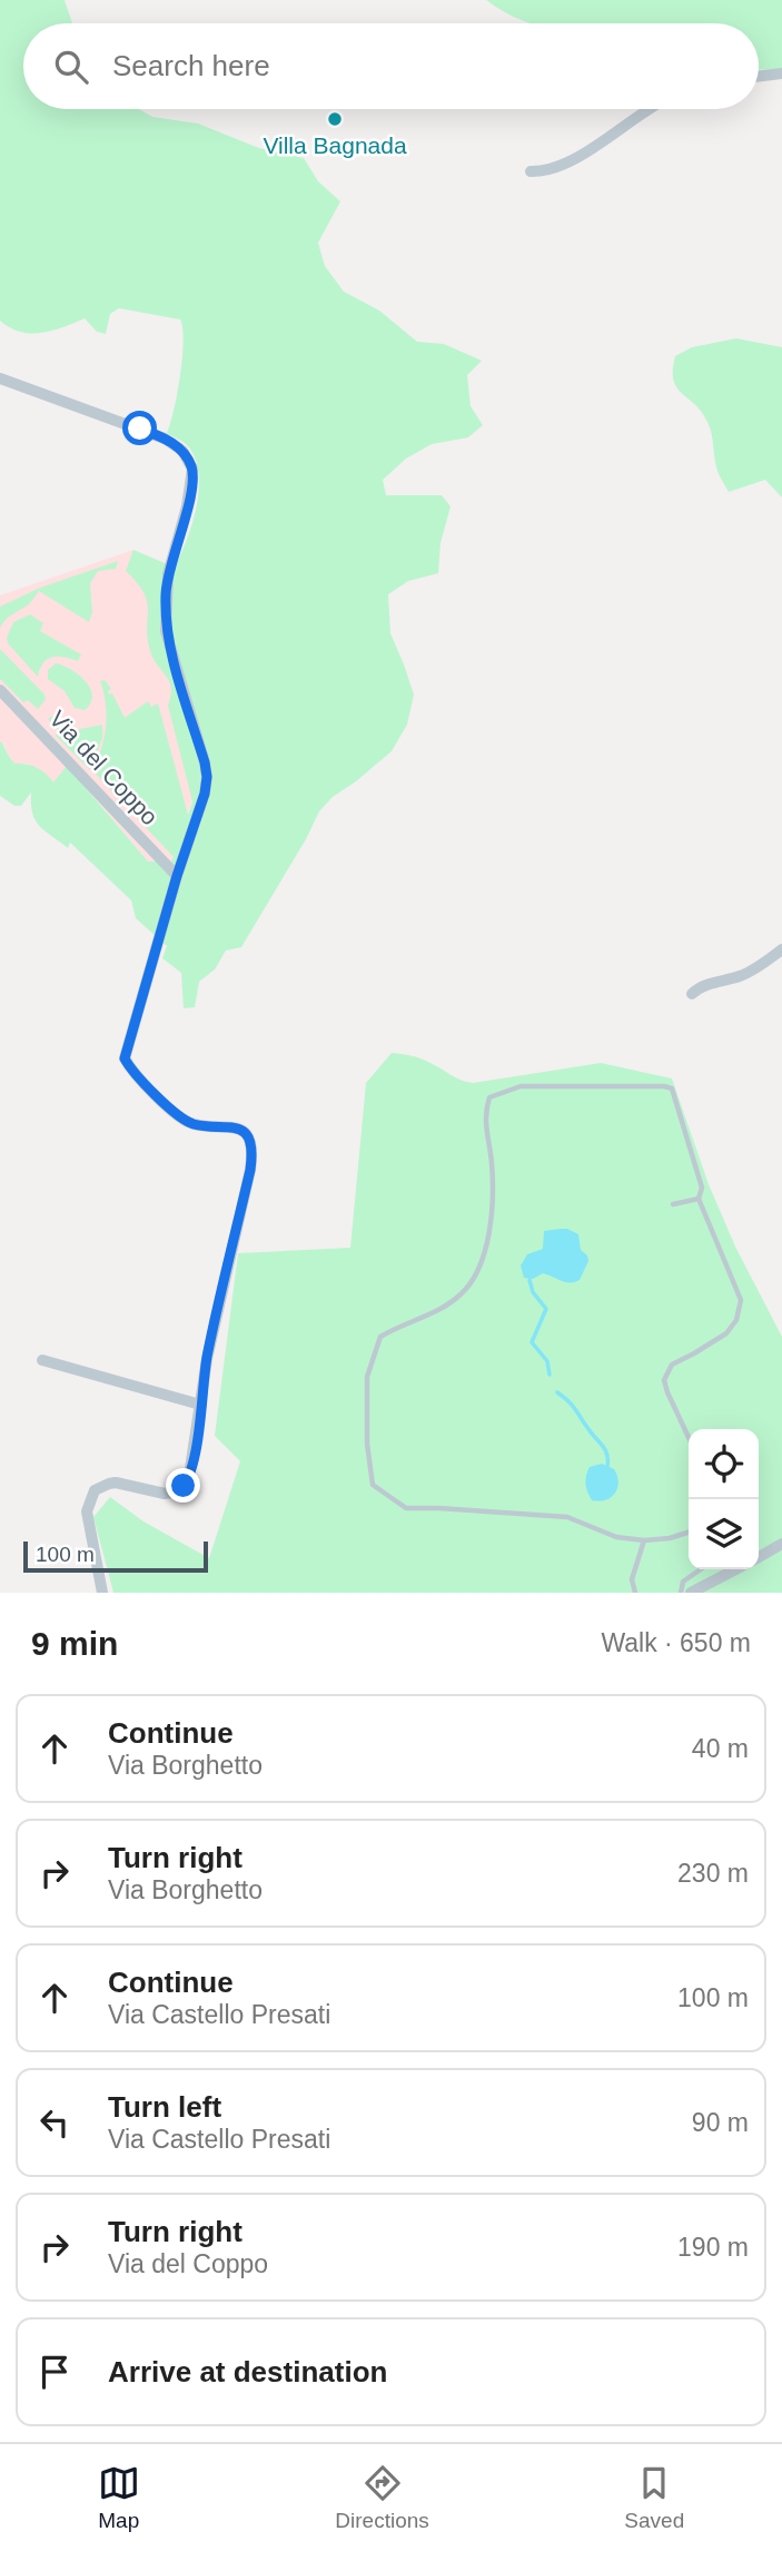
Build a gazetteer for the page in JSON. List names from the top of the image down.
{
  "streets": {
    "street": ["Via del Coppo"]
  },
  "places": ["Villa Bagnada"],
  "scale_bar": "100 m",
  "page": {
    "search": "Search here",
    "scale": "100 m",
    "heading": ["9 min", "Walk · 650 m"],
    "list": [
      ["Continue", "Via Borghetto", "40 m"],
      ["Turn right", "Via Borghetto", "230 m"],
      ["Continue", "Via Castello Presati", "100 m"],
      ["Turn left", "Via Castello Presati", "90 m"],
      ["Turn right", "Via del Coppo", "190 m"],
      "Arrive at destination"
    ],
    "nav": ["Map", "Directions", "Saved"]
  }
}
